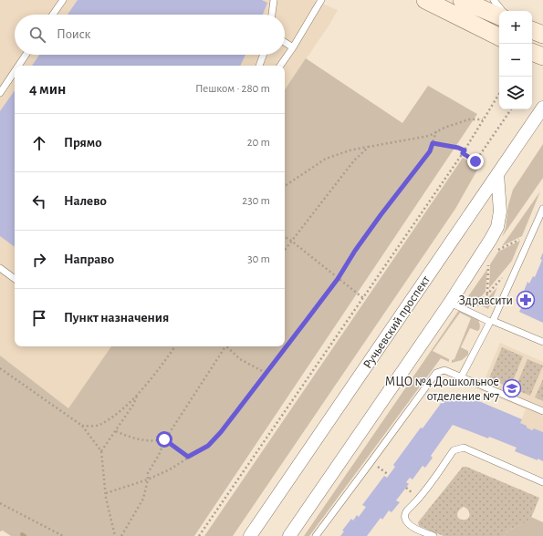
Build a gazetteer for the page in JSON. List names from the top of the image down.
{
  "streets": {
    "street": ["Ручьевский проспект"]
  },
  "places": {
    "pharmacy": ["Здравсити"],
    "school or university": ["МЦО №4 Дошкольное отделение №7"]
  },
  "page": {
    "map_buttons": ["+", "−"],
    "search": "Поиск",
    "heading": ["4 мин", "Пешком · 280 m"],
    "list": [
      ["Прямо", "20 m"],
      ["Налево", "230 m"],
      ["Направо", "30 m"],
      "Пункт назначения"
    ]
  }
}
